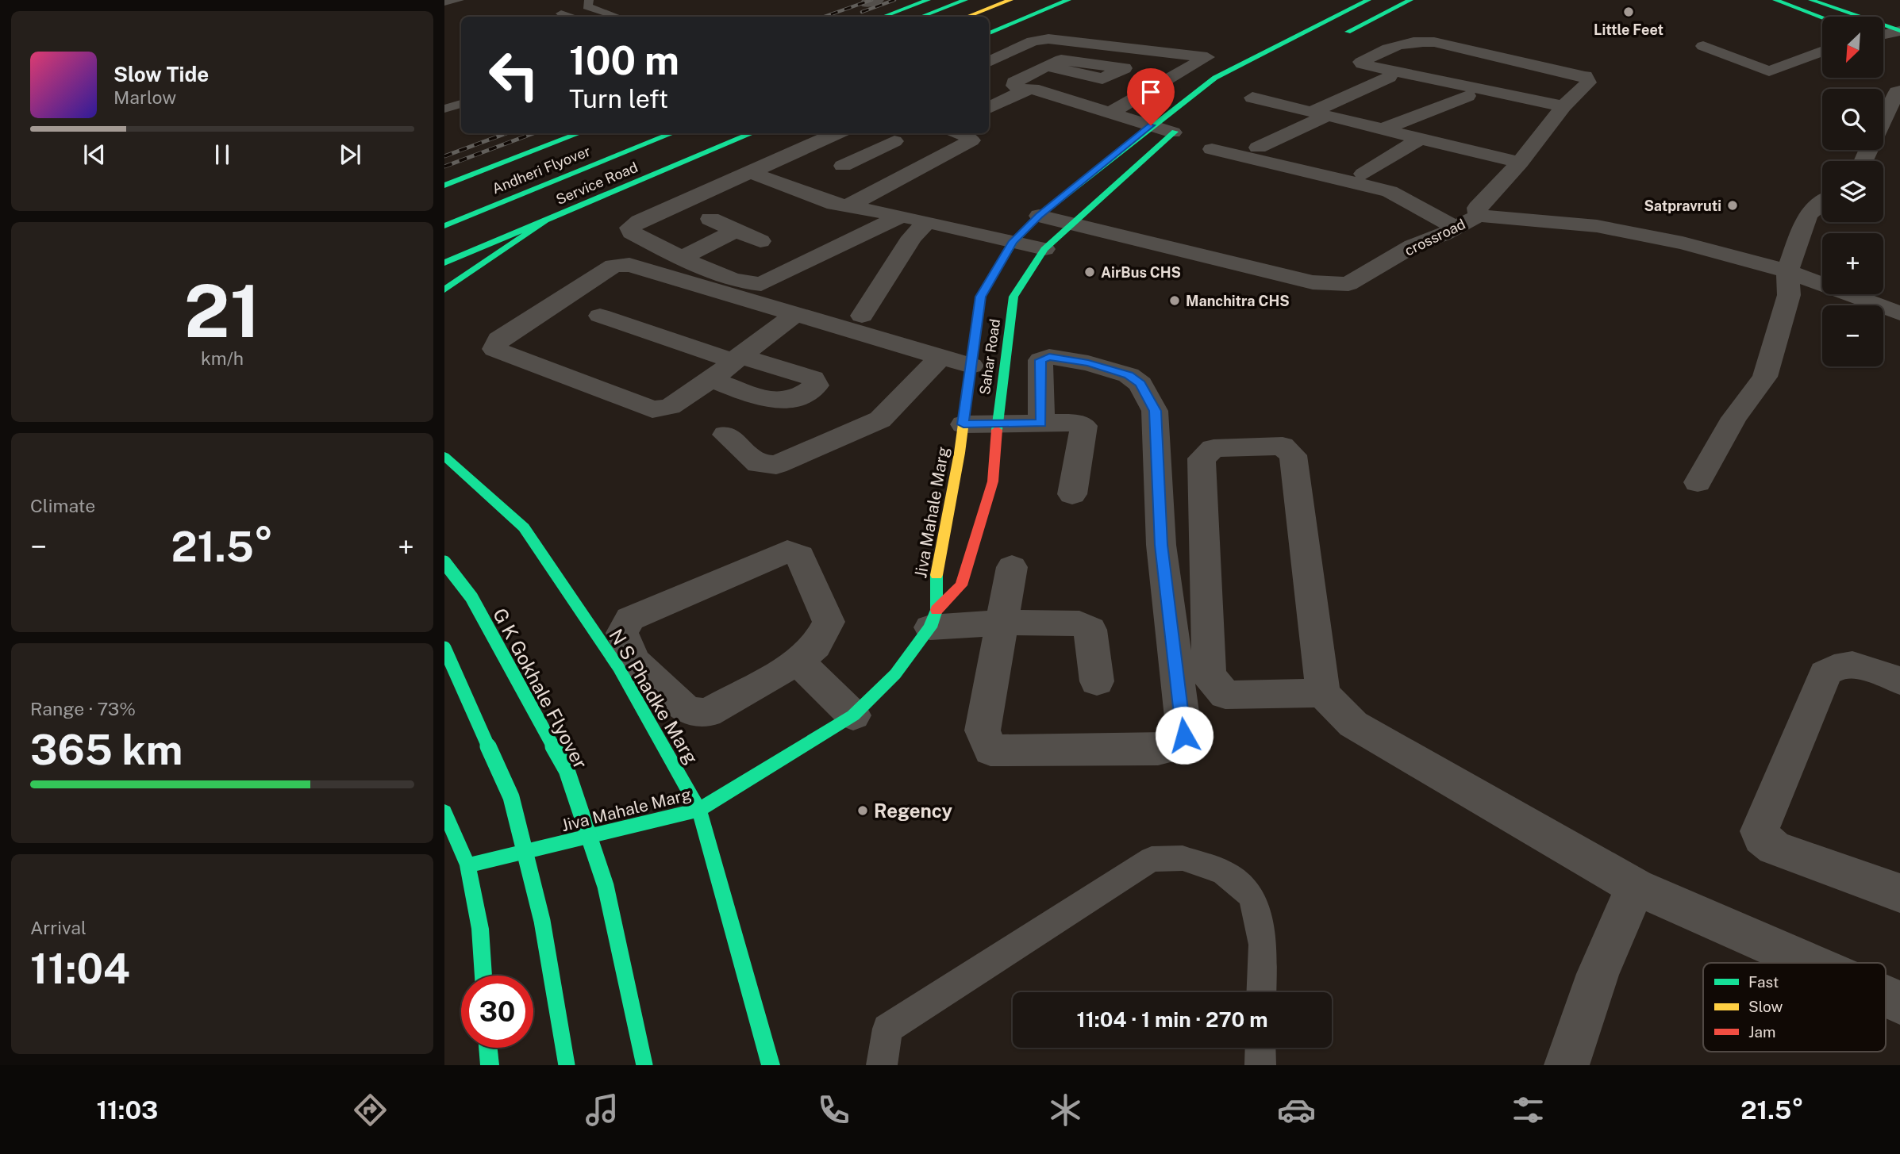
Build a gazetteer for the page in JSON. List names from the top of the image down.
{
  "streets": {
    "main road": [
      "Andheri Flyover",
      "Service Road",
      "Sahar Road",
      "Jiva Mahale Marg",
      "G K Gokhale Flyover",
      "N S Phadke Marg"
    ],
    "street": ["crossroad"]
  },
  "crossings": [
    ["crossroad", "Sahar Road"],
    ["crossroad", "Jiva Mahale Marg"],
    ["Sahar Road", "Jiva Mahale Marg"],
    ["Jiva Mahale Marg", "N S Phadke Marg"]
  ],
  "places": [
    "Little Feet",
    "Satpravruti",
    "AirBus CHS",
    "Manchitra CHS",
    "Regency"
  ],
  "legend": ["Fast", "Slow", "Jam"],
  "north": "bottom left",
  "page": {
    "map_buttons": ["+", "−"],
    "turn": ["100 m", "Turn left"],
    "song": ["Slow Tide", "Marlow"],
    "tile": [
      ["21", "km/h"],
      "Climate",
      ["Range · 73%", "365 km"],
      ["Arrival", "11:04"]
    ],
    "heat": ["−", "21.5°", "+"],
    "limit": "30",
    "trip": "11:04 · 1 min · 270 m",
    "tabs": ["11:03", "21.5°"]
  }
}
